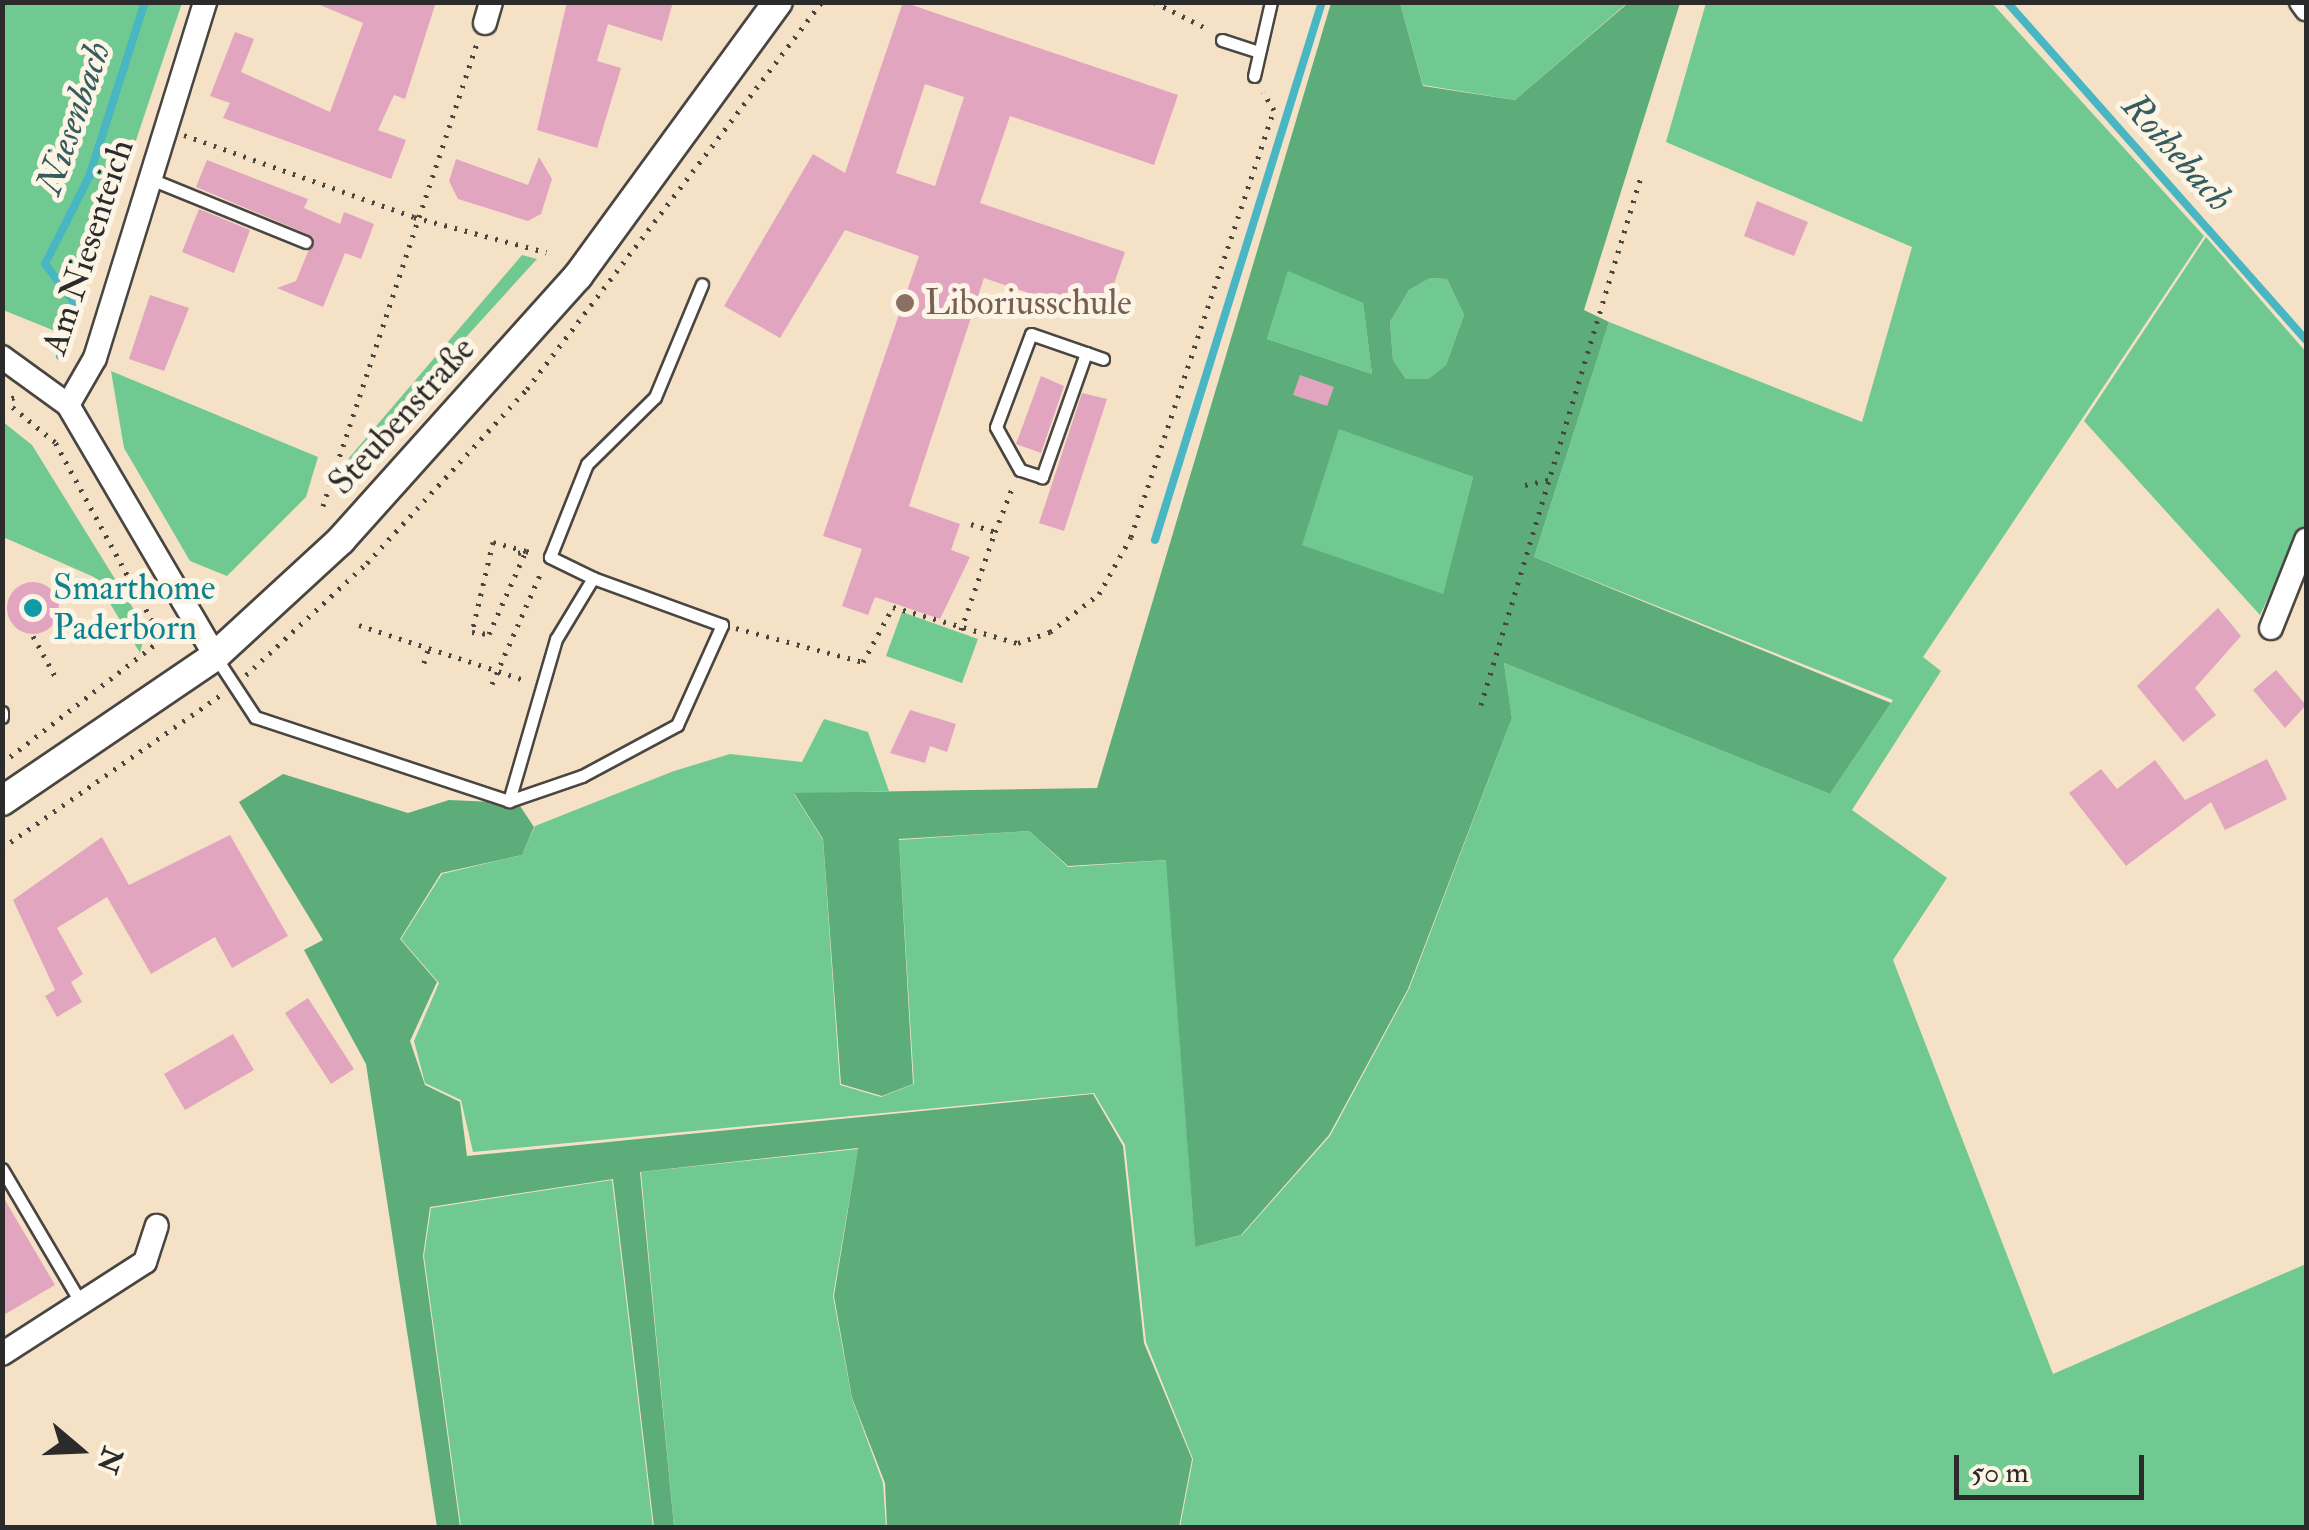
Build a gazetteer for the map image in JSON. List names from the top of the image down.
{
  "streets": {
    "street": ["Am Niesenteich", "Steubenstraße"]
  },
  "crossings": [
    ["Am Niesenteich", "Steubenstraße"]
  ],
  "water": ["Niesenbach", "Rothebach"],
  "places": ["Liboriusschule", "Smarthome Paderborn"],
  "scale_bar": "50 m",
  "north": "right"
}
